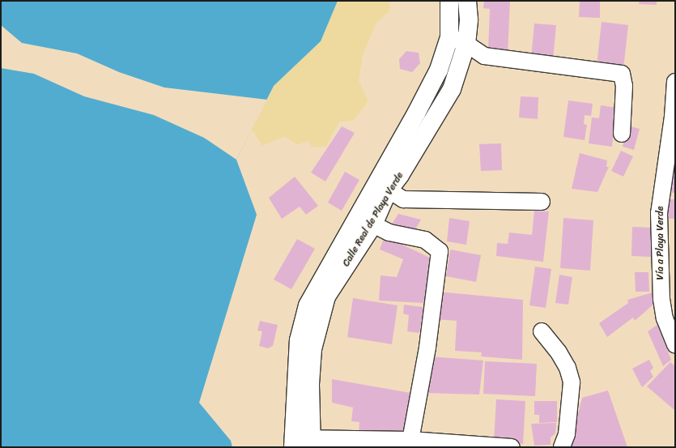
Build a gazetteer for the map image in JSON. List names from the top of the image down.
{
  "streets": {
    "street": ["Calle Real de Playa Verde", "Vía a Playa Verde"]
  }
}
